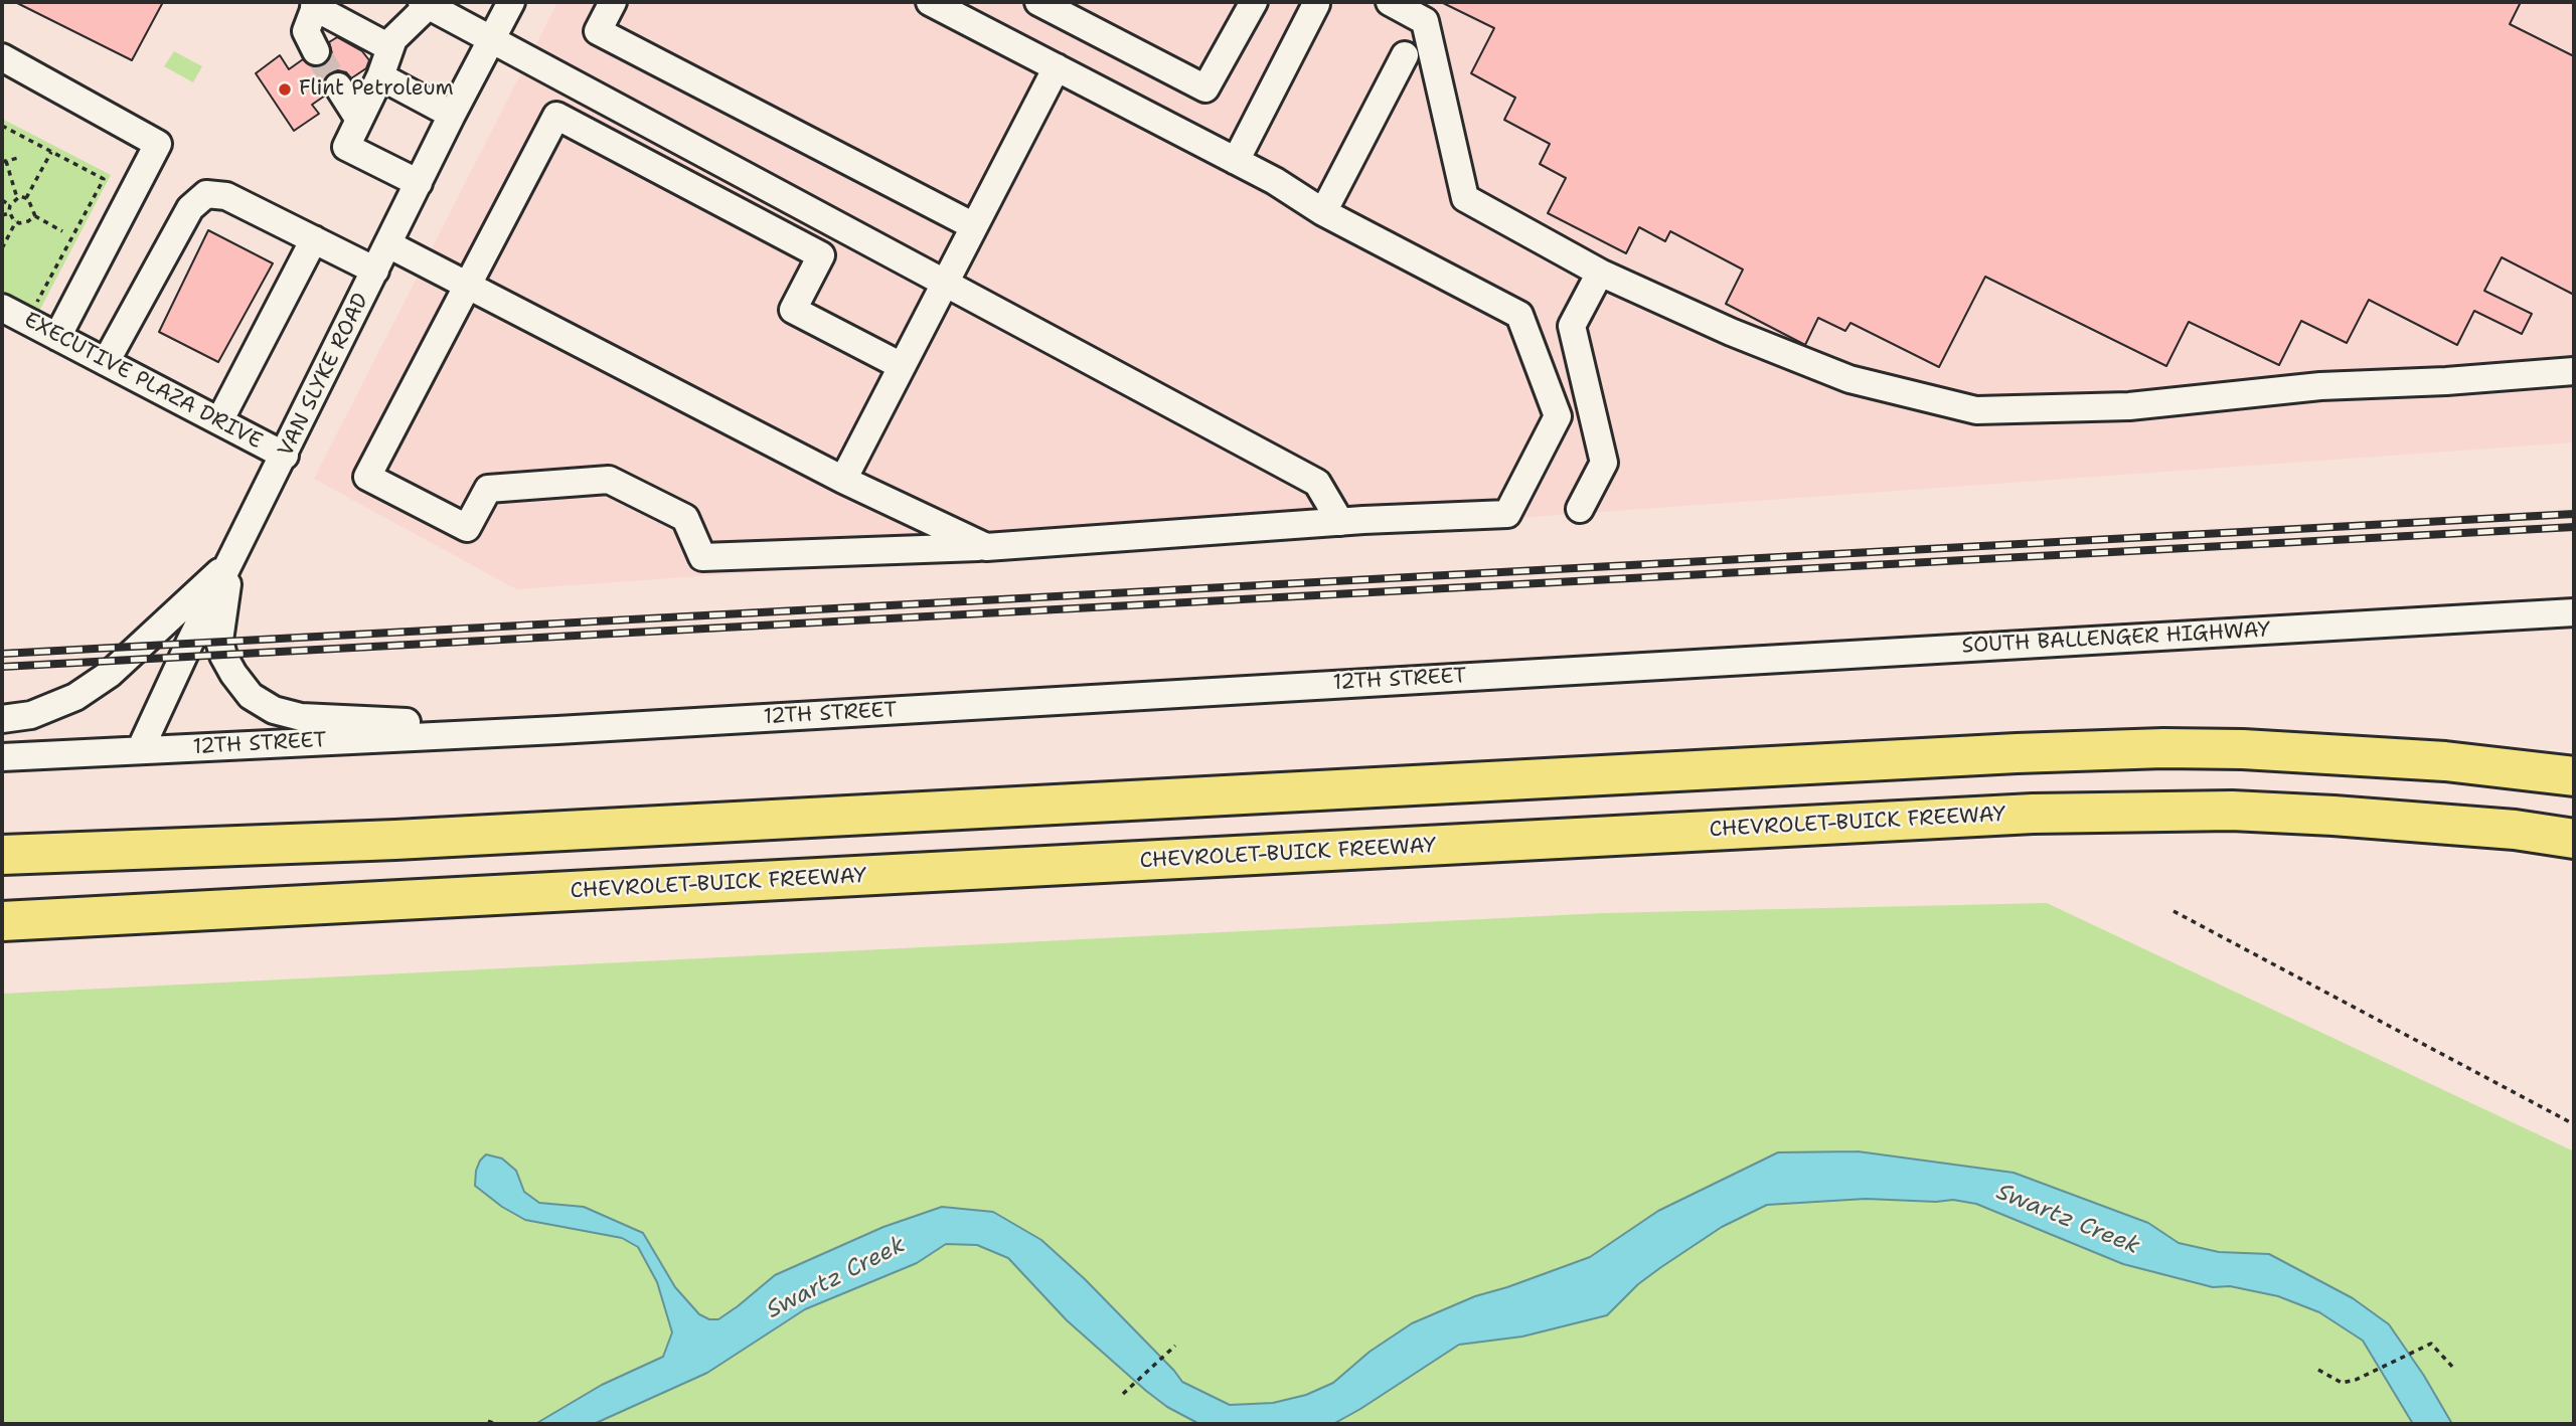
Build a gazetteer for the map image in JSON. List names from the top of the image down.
{
  "streets": {
    "highway": ["CHEVROLET-BUICK FREEWAY"],
    "street": [
      "VAN SLYKE ROAD",
      "EXECUTIVE PLAZA DRIVE",
      "SOUTH BALLENGER HIGHWAY",
      "12TH STREET"
    ]
  },
  "crossings": [
    ["VAN SLYKE ROAD", "EXECUTIVE PLAZA DRIVE"],
    ["VAN SLYKE ROAD", "12TH STREET"],
    ["SOUTH BALLENGER HIGHWAY", "12TH STREET"]
  ],
  "water": ["Swartz Creek"],
  "places": ["Flint Petroleum"]
}
